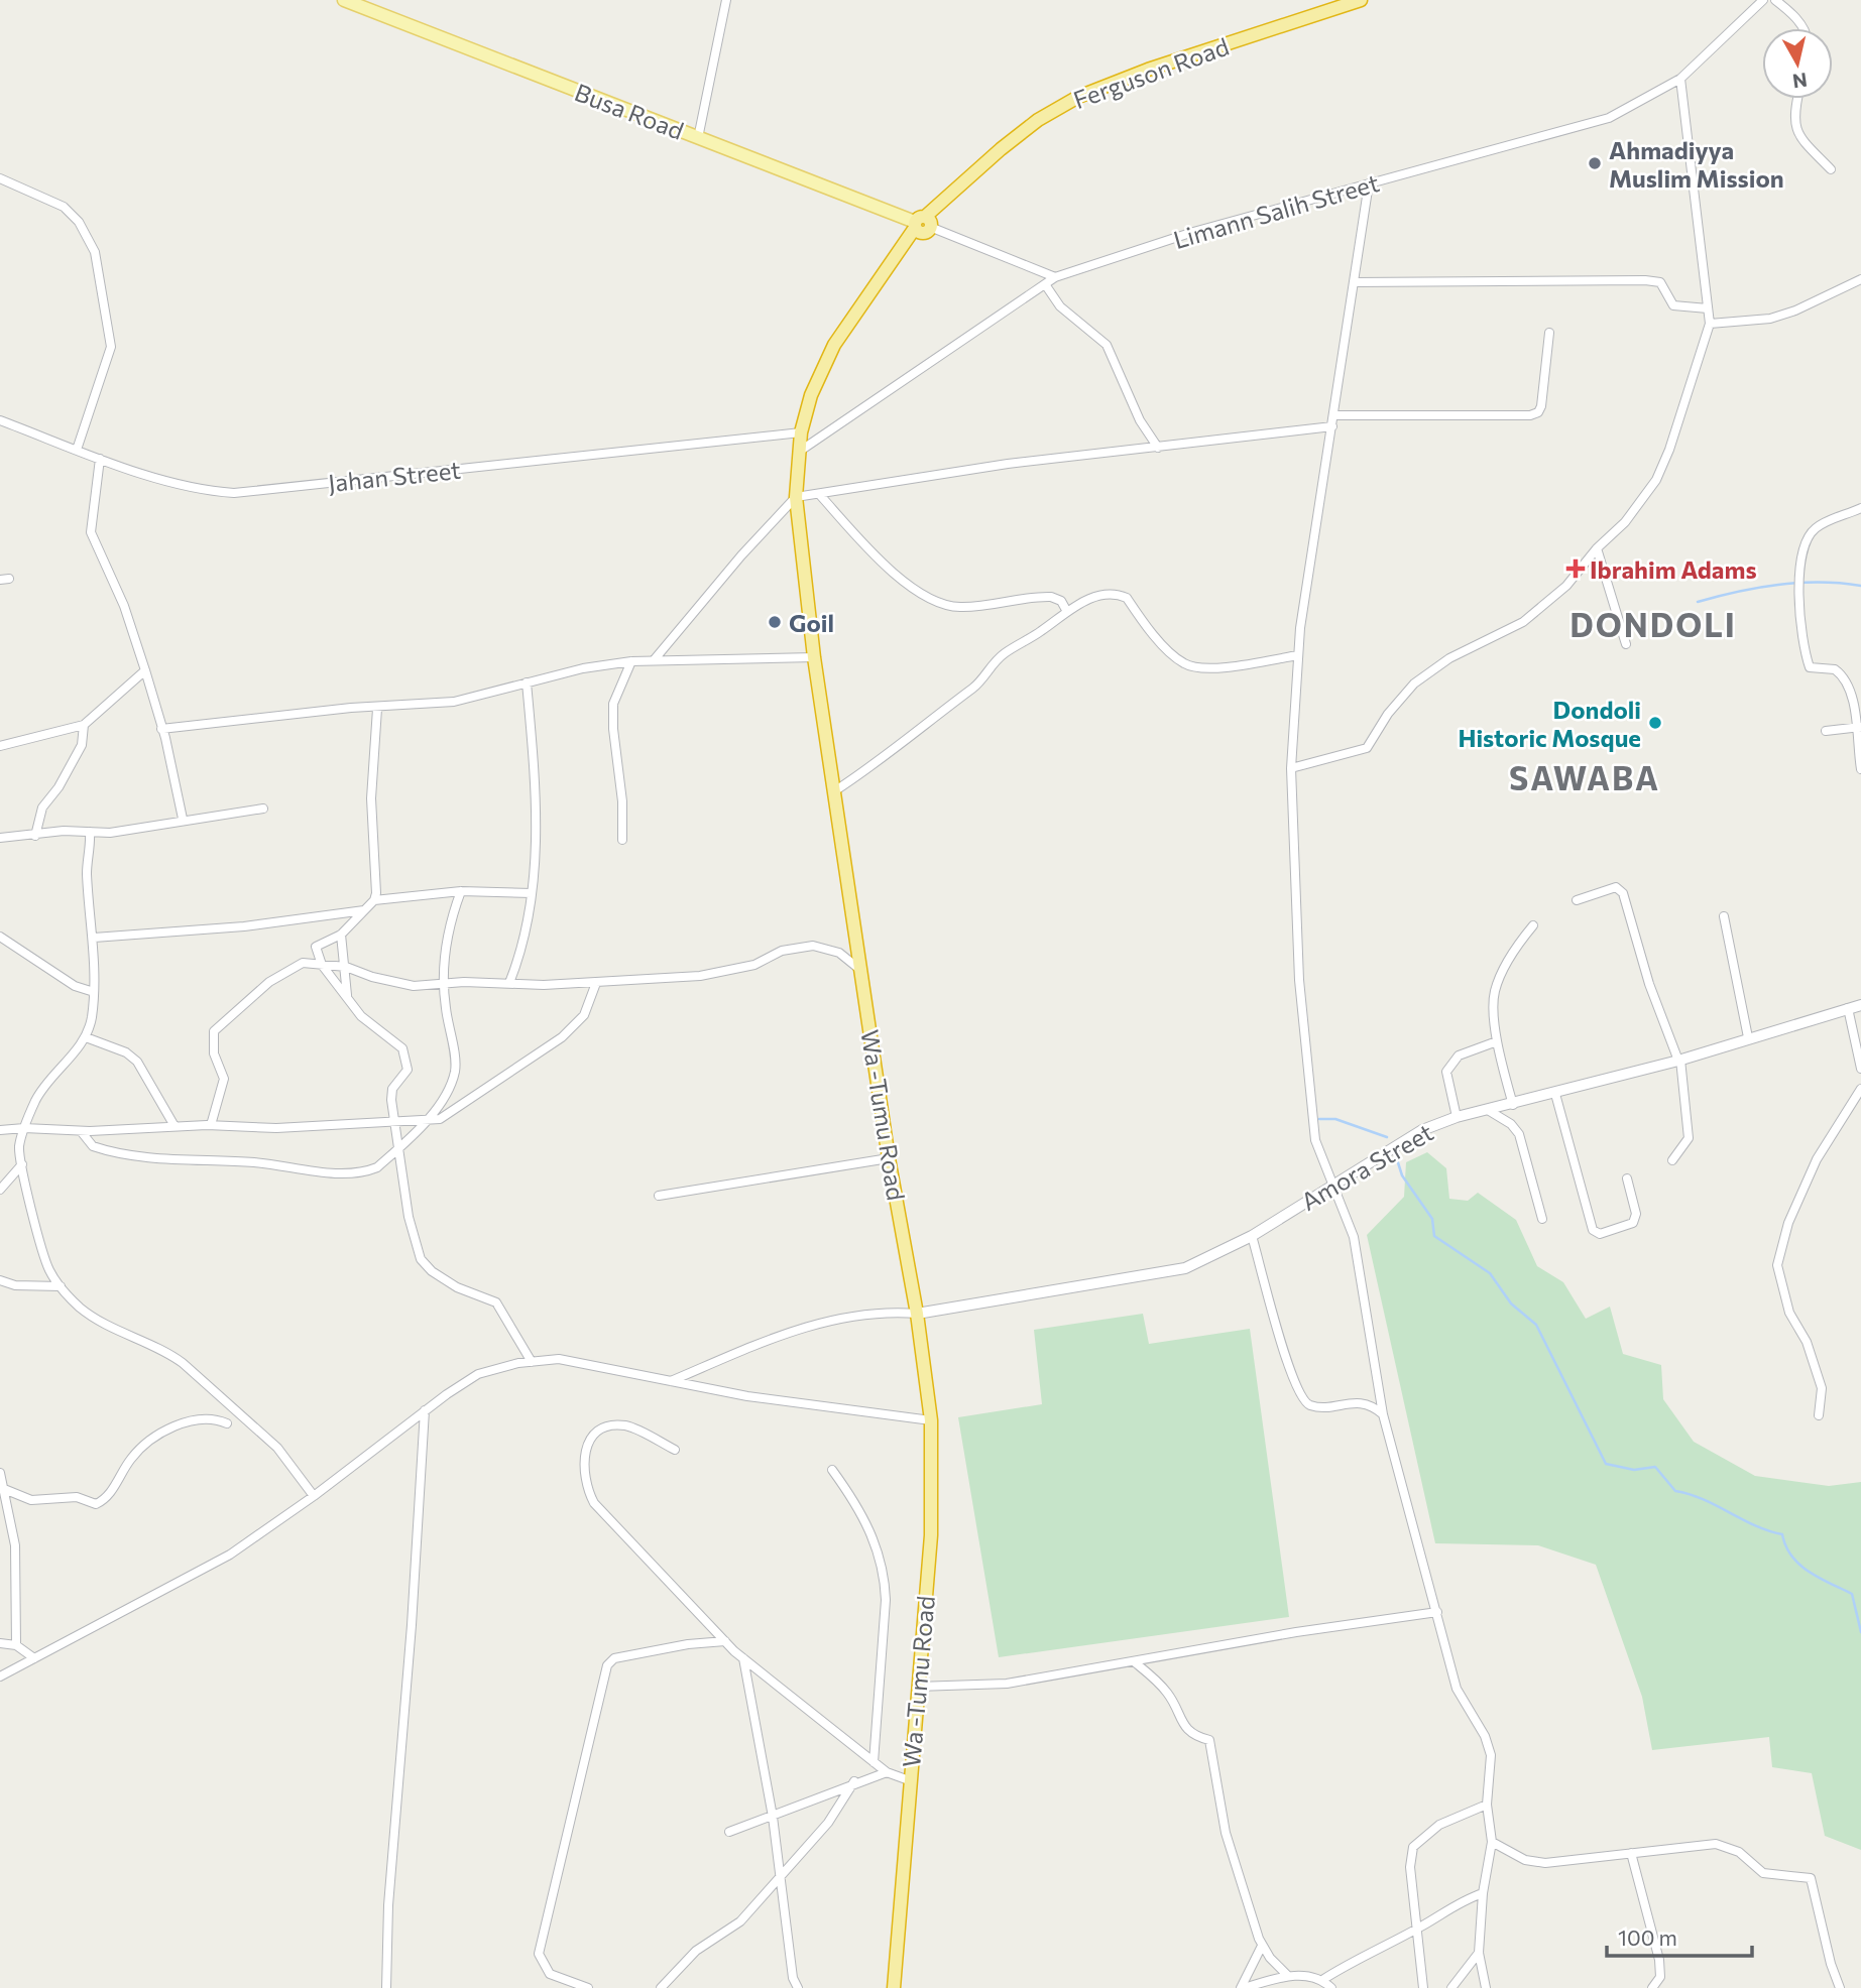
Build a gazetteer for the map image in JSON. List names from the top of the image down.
{
  "streets": {
    "highway": ["Ferguson Road", "Wa -Tumu Road"],
    "main road": ["Busa Road"],
    "street": ["Limann Salih Street", "Jahan Street", "Amora Street"]
  },
  "crossings": [
    ["Ferguson Road", "Busa Road"],
    ["Ferguson Road", "Wa -Tumu Road"],
    ["Busa Road", "Wa -Tumu Road"],
    ["Limann Salih Street", "Wa -Tumu Road"],
    ["Jahan Street", "Wa -Tumu Road"],
    ["Wa -Tumu Road", "Amora Street"]
  ],
  "districts": ["DONDOLI", "SAWABA"],
  "places": {
    "other": ["Ahmadiyya Muslim Mission", "Goil", "Dondoli Historic Mosque"],
    "health": ["Ibrahim Adams"]
  },
  "scale_bar": "100 m",
  "north": "bottom"
}
